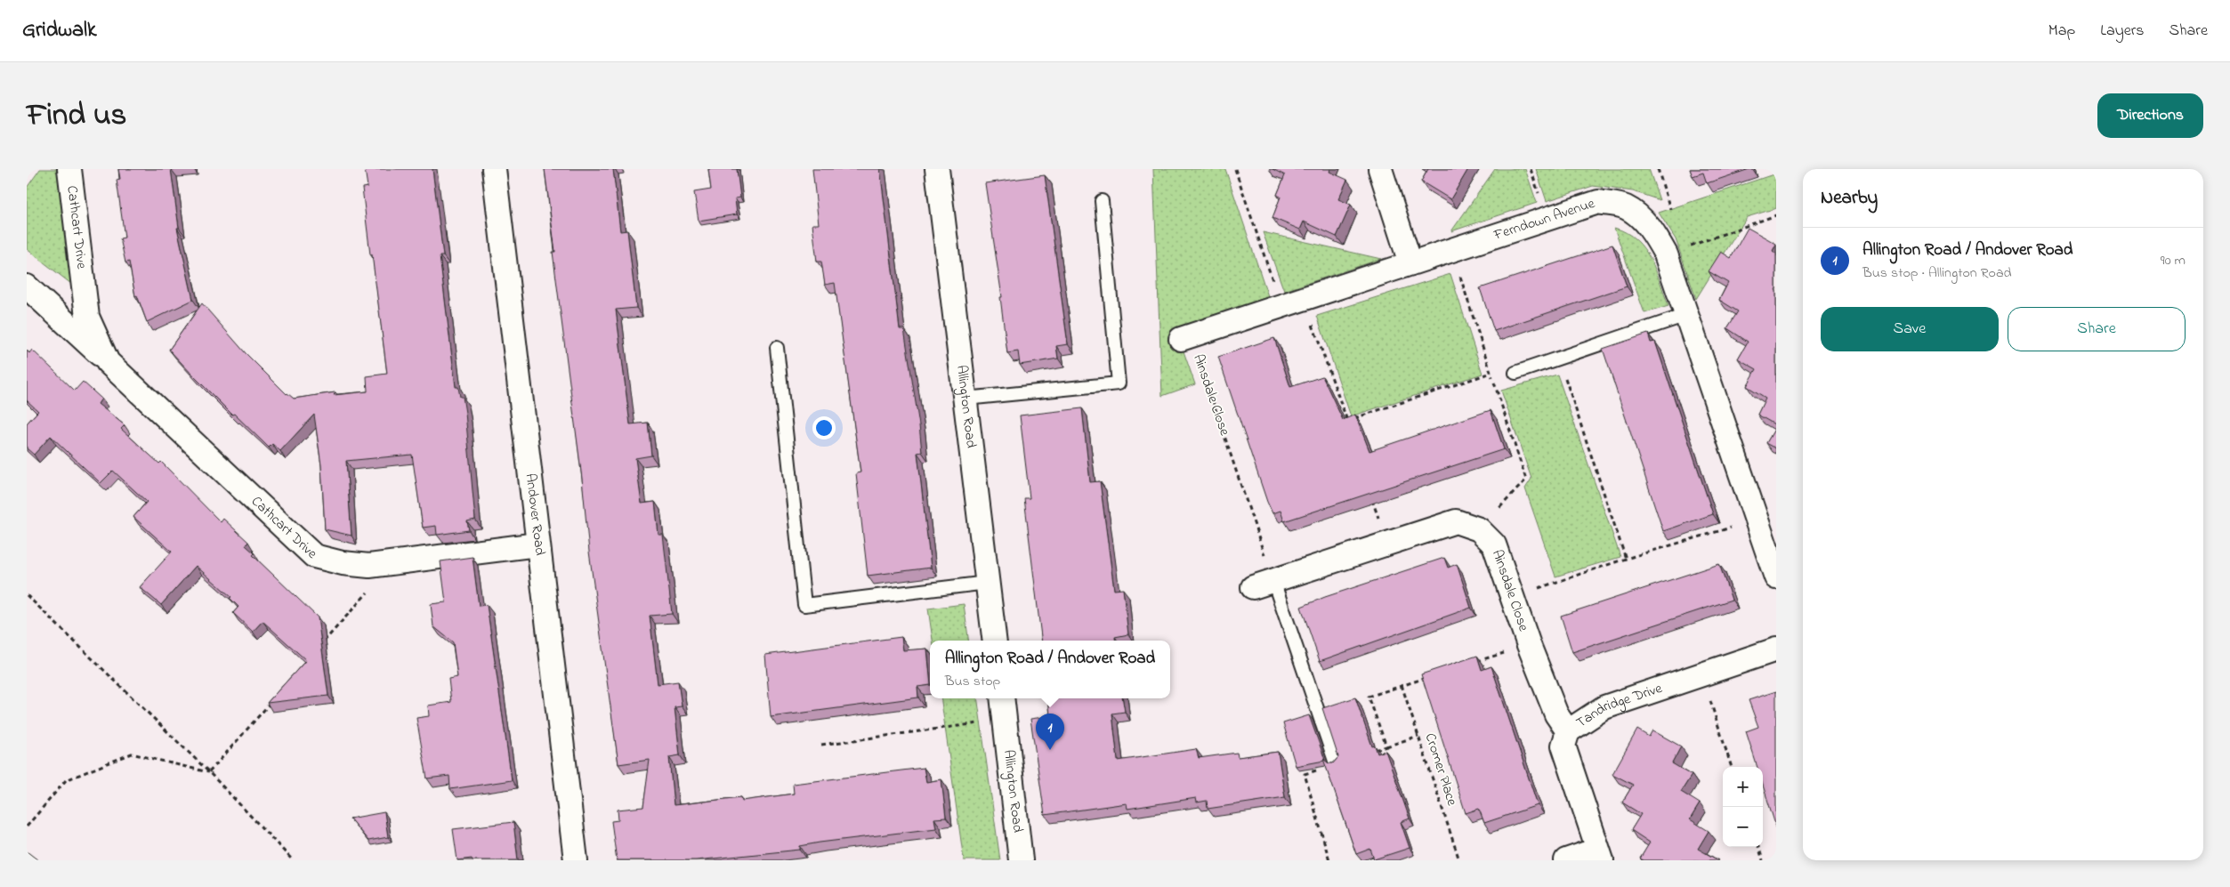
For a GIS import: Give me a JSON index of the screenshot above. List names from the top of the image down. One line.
{"streets":{"street":["Ferndown Avenue","Cathcart Drive","Ainsdale Close","Allington Road","Andover Road","Tandridge Drive"],"path":["Cromer Place"]},"crossings":[["Ferndown Avenue","Ainsdale Close"],["Cathcart Drive","Andover Road"],["Ainsdale Close","Tandridge Drive"]],"page":{"header":"Gridwalk","nav":["Map","Layers","Share"],"title":"Find us","buttons":["Directions",["Save","Share"]],"heading":"Nearby","list":[{"mark":"1","name":"Allington Road / Andover Road","note":"Bus stop · Allington Road","value":"90 m"}],"popup":["Allington Road / Andover Road","Bus stop"],"pins":"1","map_buttons":["+","−"]}}
